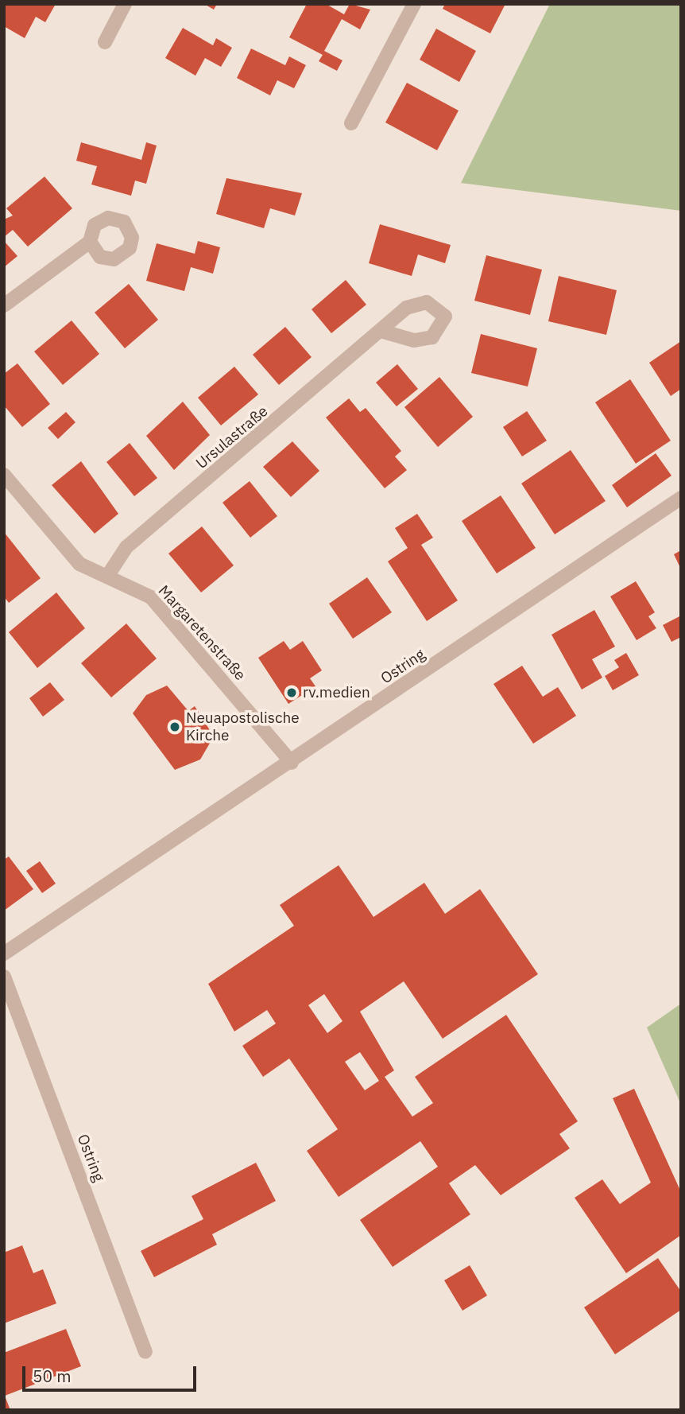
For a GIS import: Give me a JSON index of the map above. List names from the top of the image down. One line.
{"streets":{"street":["Ursulastraße","Margaretenstraße","Ostring"]},"crossings":[["Ursulastraße","Margaretenstraße"],["Margaretenstraße","Ostring"]],"places":["rv.medien","Neuapostolische Kirche"],"scale_bar":"50 m"}
